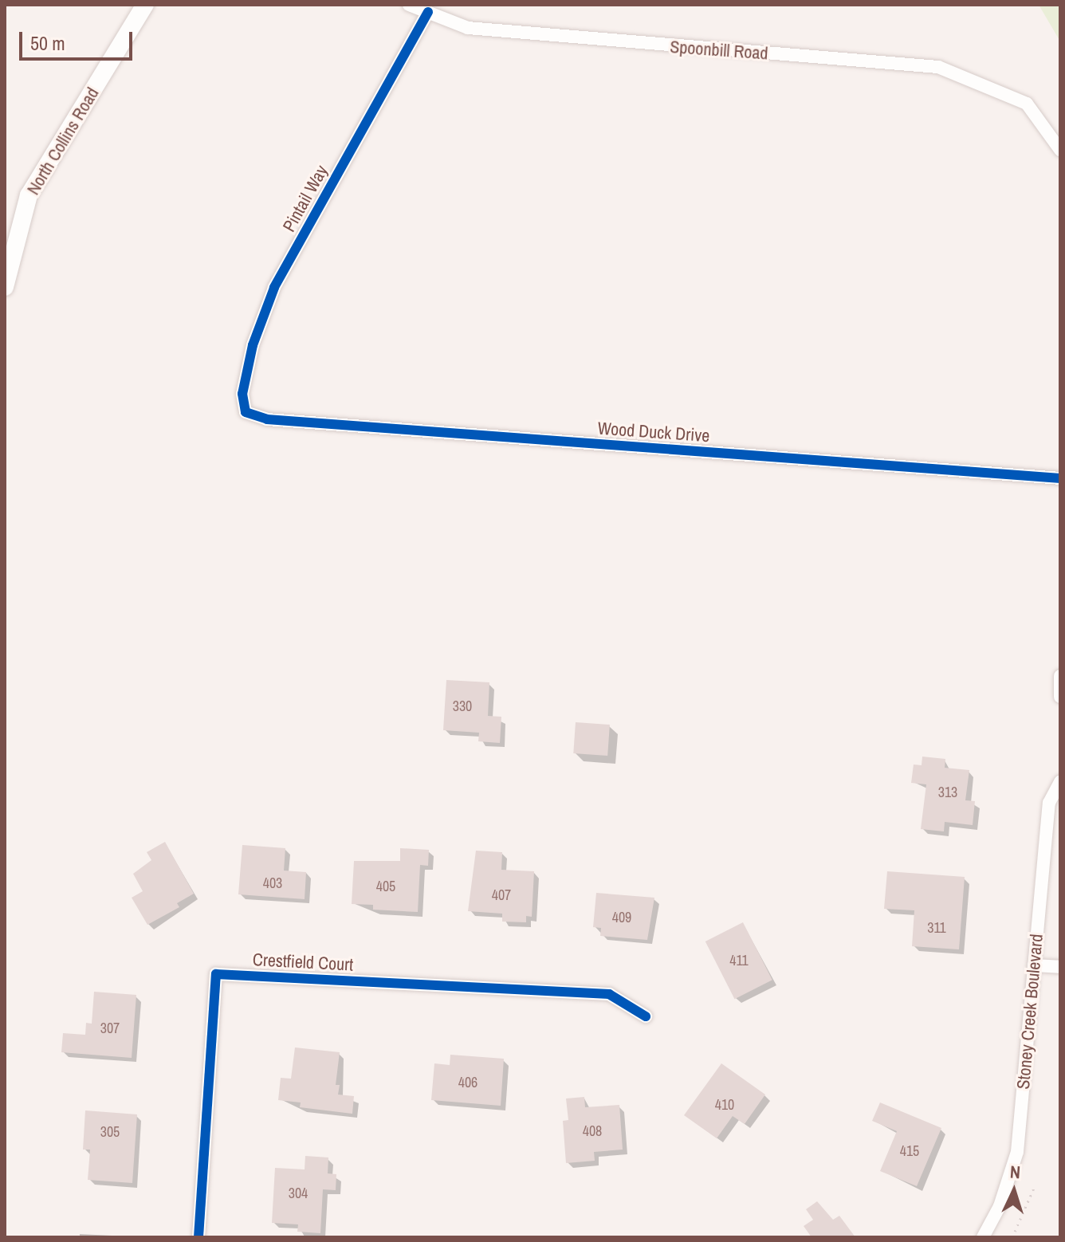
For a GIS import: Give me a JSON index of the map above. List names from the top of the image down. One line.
{"streets":{"street":["Spoonbill Road","North Collins Road","Pintail Way","Wood Duck Drive","Crestfield Court","Stoney Creek Boulevard"]},"crossings":[["Spoonbill Road","Pintail Way"],["Pintail Way","Wood Duck Drive"]],"house_numbers":["330","313","403","405","407","409","311","411","307","406","410","408","305","415","304"],"scale_bar":"50 m","north":"top"}
